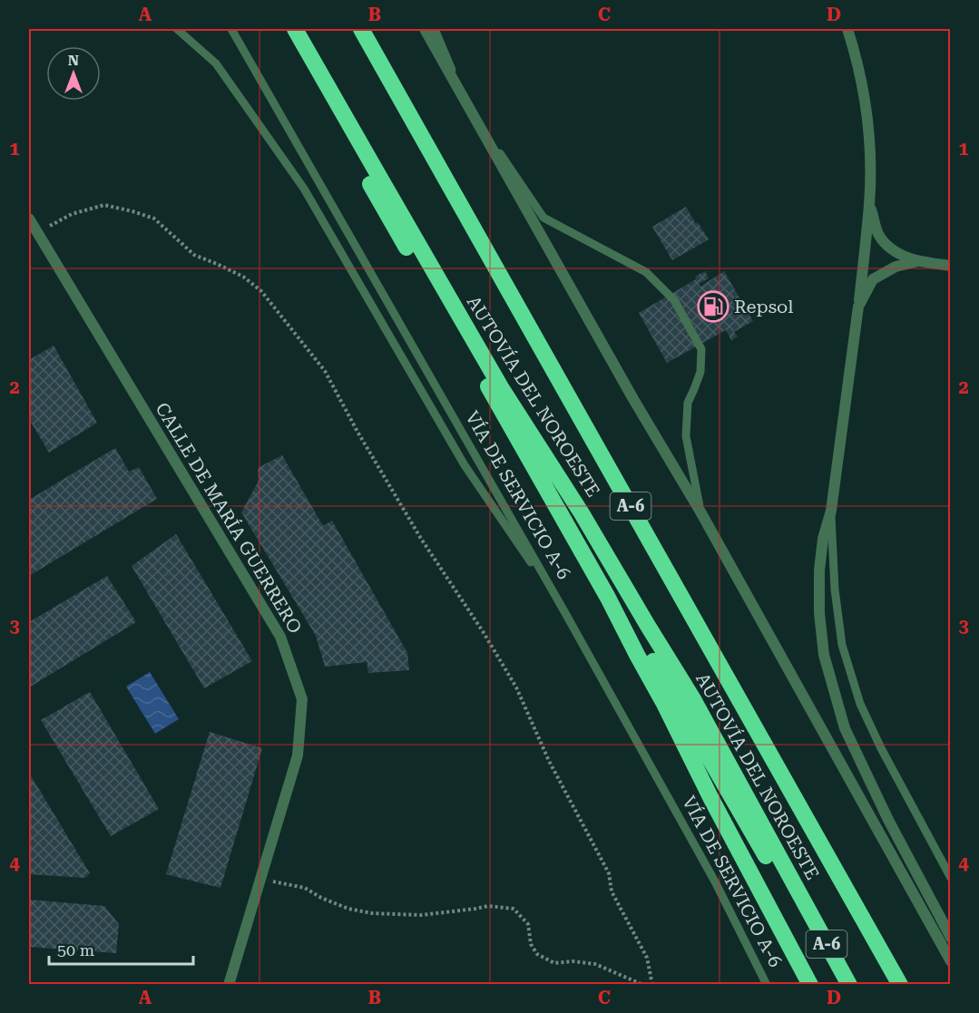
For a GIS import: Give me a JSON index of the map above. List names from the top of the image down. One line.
{"streets":{"highway":["AUTOVÍA DEL NOROESTE","A-6"],"street":["CALLE DE MARÍA GUERRERO"],"lane":["VÍA DE SERVICIO A-6"]},"places":{"fuel station":["Repsol"]},"scale_bar":"50 m","north":"top","grid":{"columns":["A","B","C","D"],"rows":["1","2","3","4"]}}
